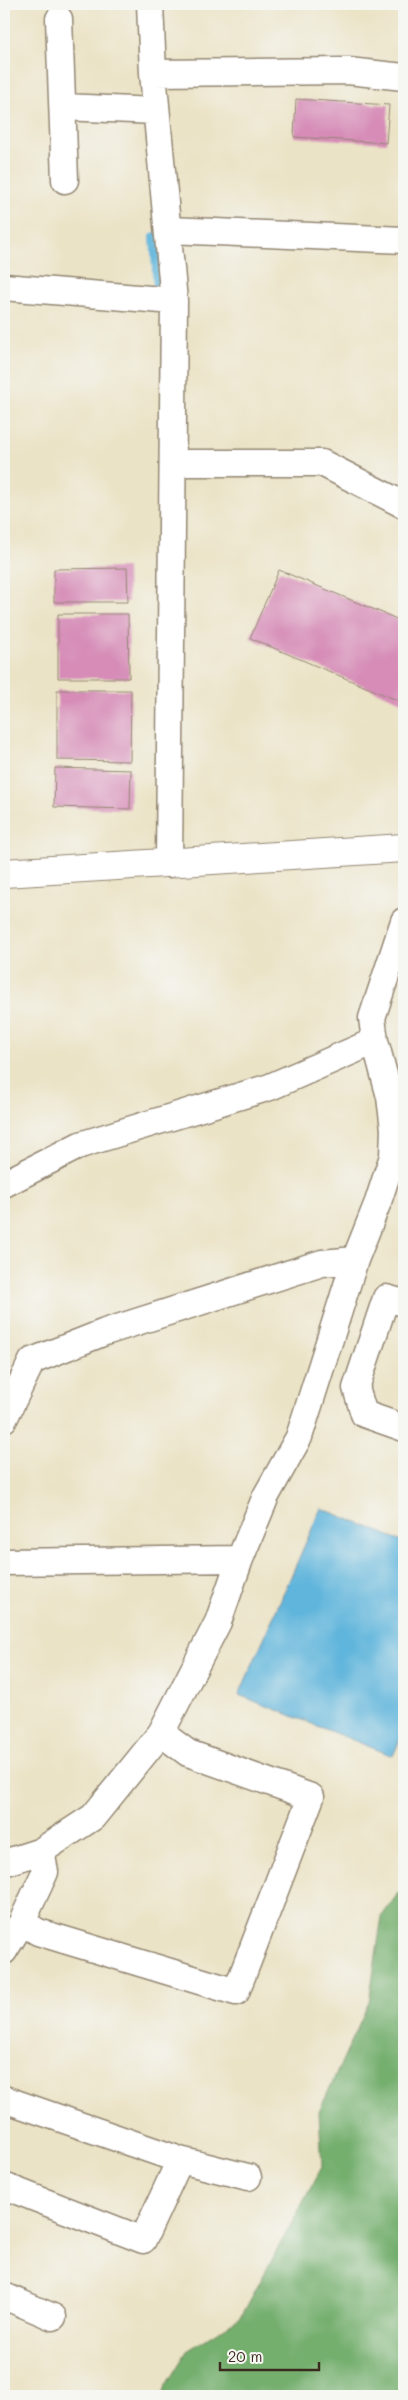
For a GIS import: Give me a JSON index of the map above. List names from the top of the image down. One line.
{"scale_bar":"20 m"}
